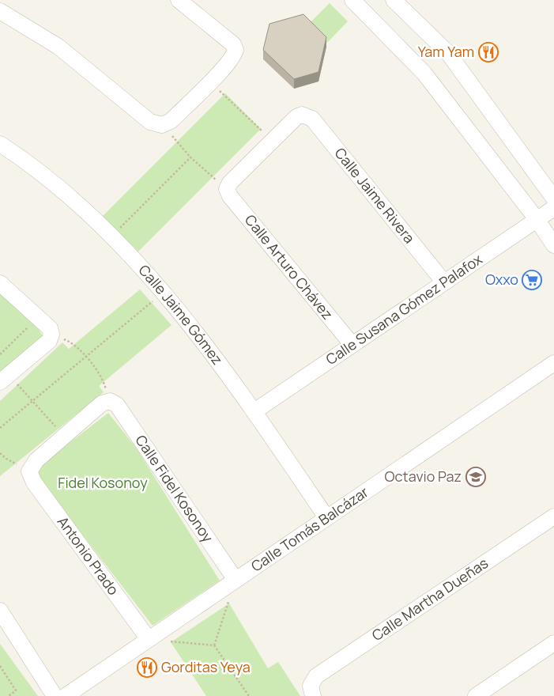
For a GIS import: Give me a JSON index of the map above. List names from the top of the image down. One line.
{"streets":{"street":["Calle Jaime Rivera","Calle Arturo Chávez","Calle Susana Gómez Palafox","Calle Jaime Gómez","Calle Fidel Kosonoy","Calle Tomás Balcázar","Antonio Prado","Calle Martha Dueñas"]},"crossings":[["Calle Jaime Rivera","Calle Susana Gómez Palafox"],["Calle Arturo Chávez","Calle Susana Gómez Palafox"],["Calle Susana Gómez Palafox","Calle Jaime Gómez"],["Calle Jaime Gómez","Calle Tomás Balcázar"],["Calle Fidel Kosonoy","Calle Tomás Balcázar"],["Calle Tomás Balcázar","Antonio Prado"]],"parks":["Fidel Kosonoy"],"places":{"restaurant":["Yam Yam","Gorditas Yeya"],"supermarket":["Oxxo"],"school or university":["Octavio Paz"]}}
